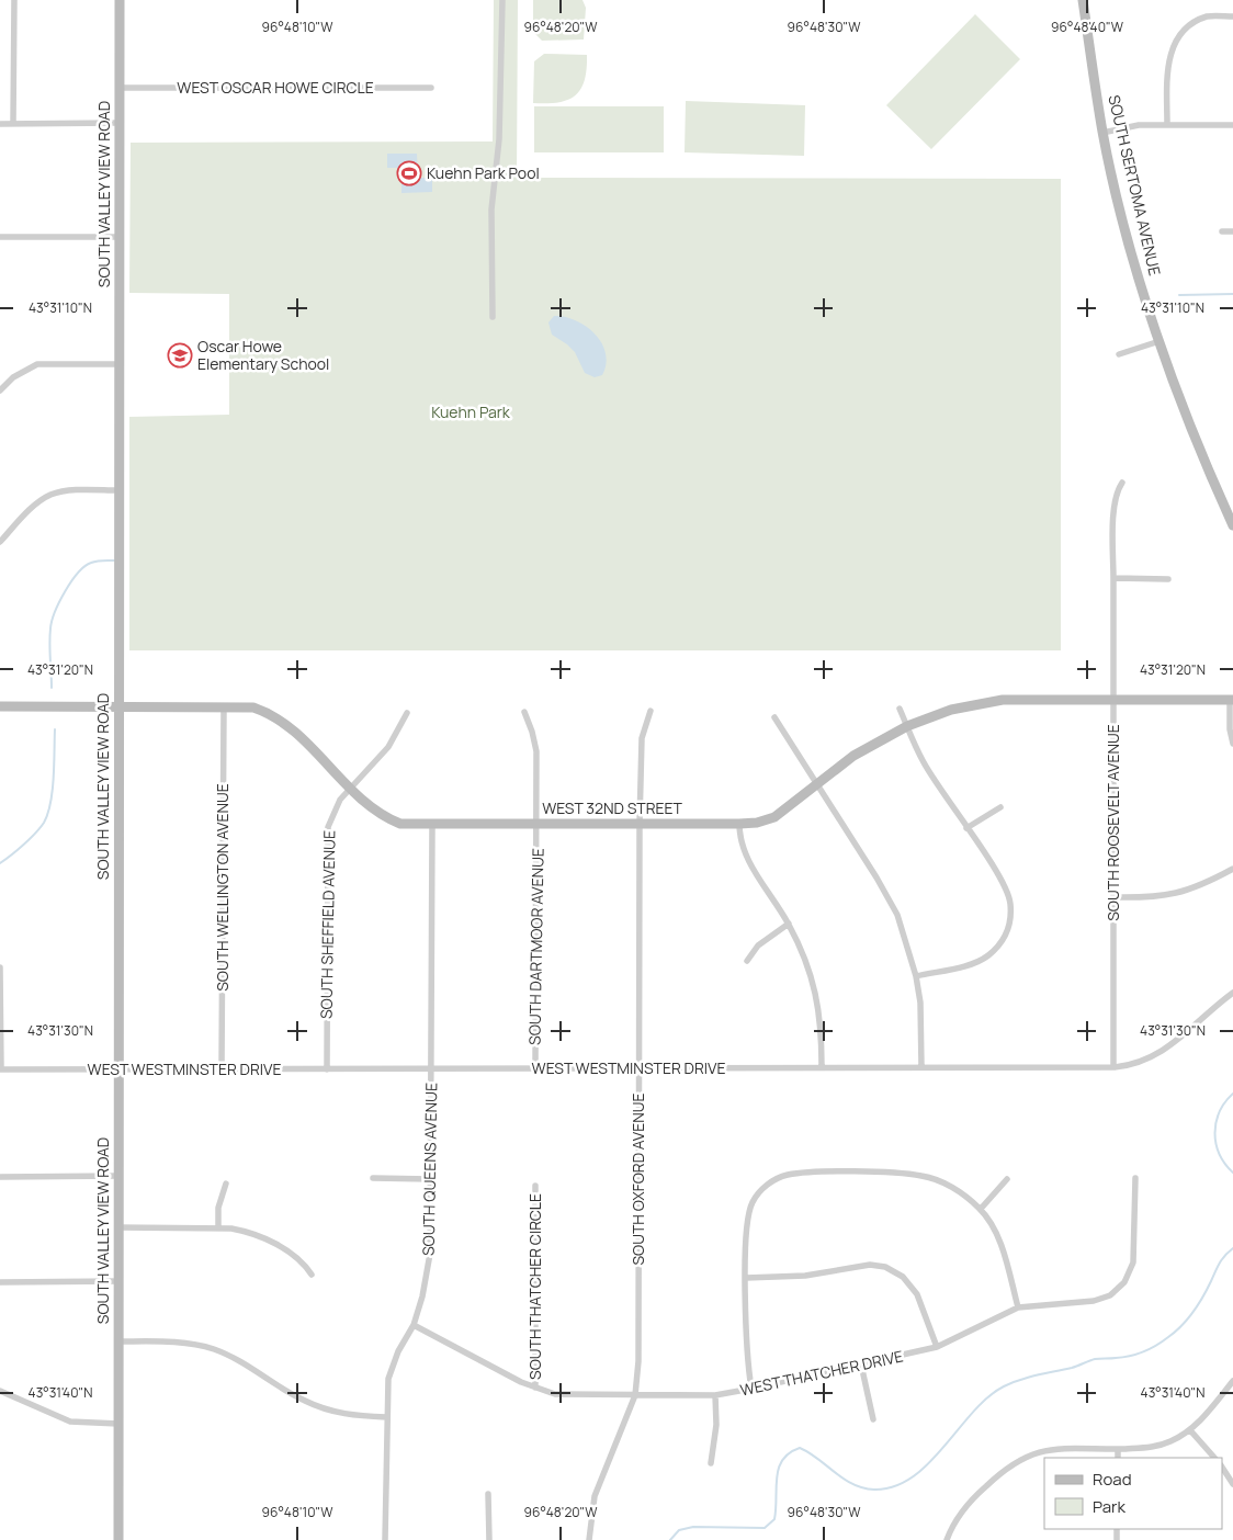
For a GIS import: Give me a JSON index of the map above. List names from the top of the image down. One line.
{"streets":{"street":["WEST OSCAR HOWE CIRCLE","SOUTH SERTOMA AVENUE","SOUTH VALLEY VIEW ROAD","WEST 32ND STREET","SOUTH ROOSEVELT AVENUE","SOUTH WELLINGTON AVENUE","SOUTH SHEFFIELD AVENUE","SOUTH DARTMOOR AVENUE","WEST WESTMINSTER DRIVE","SOUTH QUEENS AVENUE","SOUTH OXFORD AVENUE","SOUTH THATCHER CIRCLE","WEST THATCHER DRIVE"]},"crossings":[["WEST OSCAR HOWE CIRCLE","SOUTH VALLEY VIEW ROAD"],["SOUTH VALLEY VIEW ROAD","WEST 32ND STREET"],["SOUTH VALLEY VIEW ROAD","WEST WESTMINSTER DRIVE"],["WEST 32ND STREET","SOUTH ROOSEVELT AVENUE"],["WEST 32ND STREET","SOUTH WELLINGTON AVENUE"],["WEST 32ND STREET","SOUTH SHEFFIELD AVENUE"],["WEST 32ND STREET","SOUTH DARTMOOR AVENUE"],["WEST 32ND STREET","SOUTH QUEENS AVENUE"],["WEST 32ND STREET","SOUTH OXFORD AVENUE"],["SOUTH ROOSEVELT AVENUE","WEST WESTMINSTER DRIVE"],["SOUTH WELLINGTON AVENUE","WEST WESTMINSTER DRIVE"],["SOUTH SHEFFIELD AVENUE","WEST WESTMINSTER DRIVE"],["SOUTH DARTMOOR AVENUE","WEST WESTMINSTER DRIVE"],["WEST WESTMINSTER DRIVE","SOUTH QUEENS AVENUE"],["WEST WESTMINSTER DRIVE","SOUTH OXFORD AVENUE"],["SOUTH QUEENS AVENUE","WEST THATCHER DRIVE"],["SOUTH OXFORD AVENUE","WEST THATCHER DRIVE"],["SOUTH THATCHER CIRCLE","WEST THATCHER DRIVE"]],"parks":["Kuehn Park"],"places":{"sports":["Kuehn Park Pool"],"school or university":["Oscar Howe Elementary School"]},"legend":["Road","Park"],"coordinates":["96°48'10\"W","96°48'20\"W","96°48'30\"W","96°48'40\"W","43°31'10\"N","43°31'20\"N","43°31'30\"N","43°31'40\"N"]}
